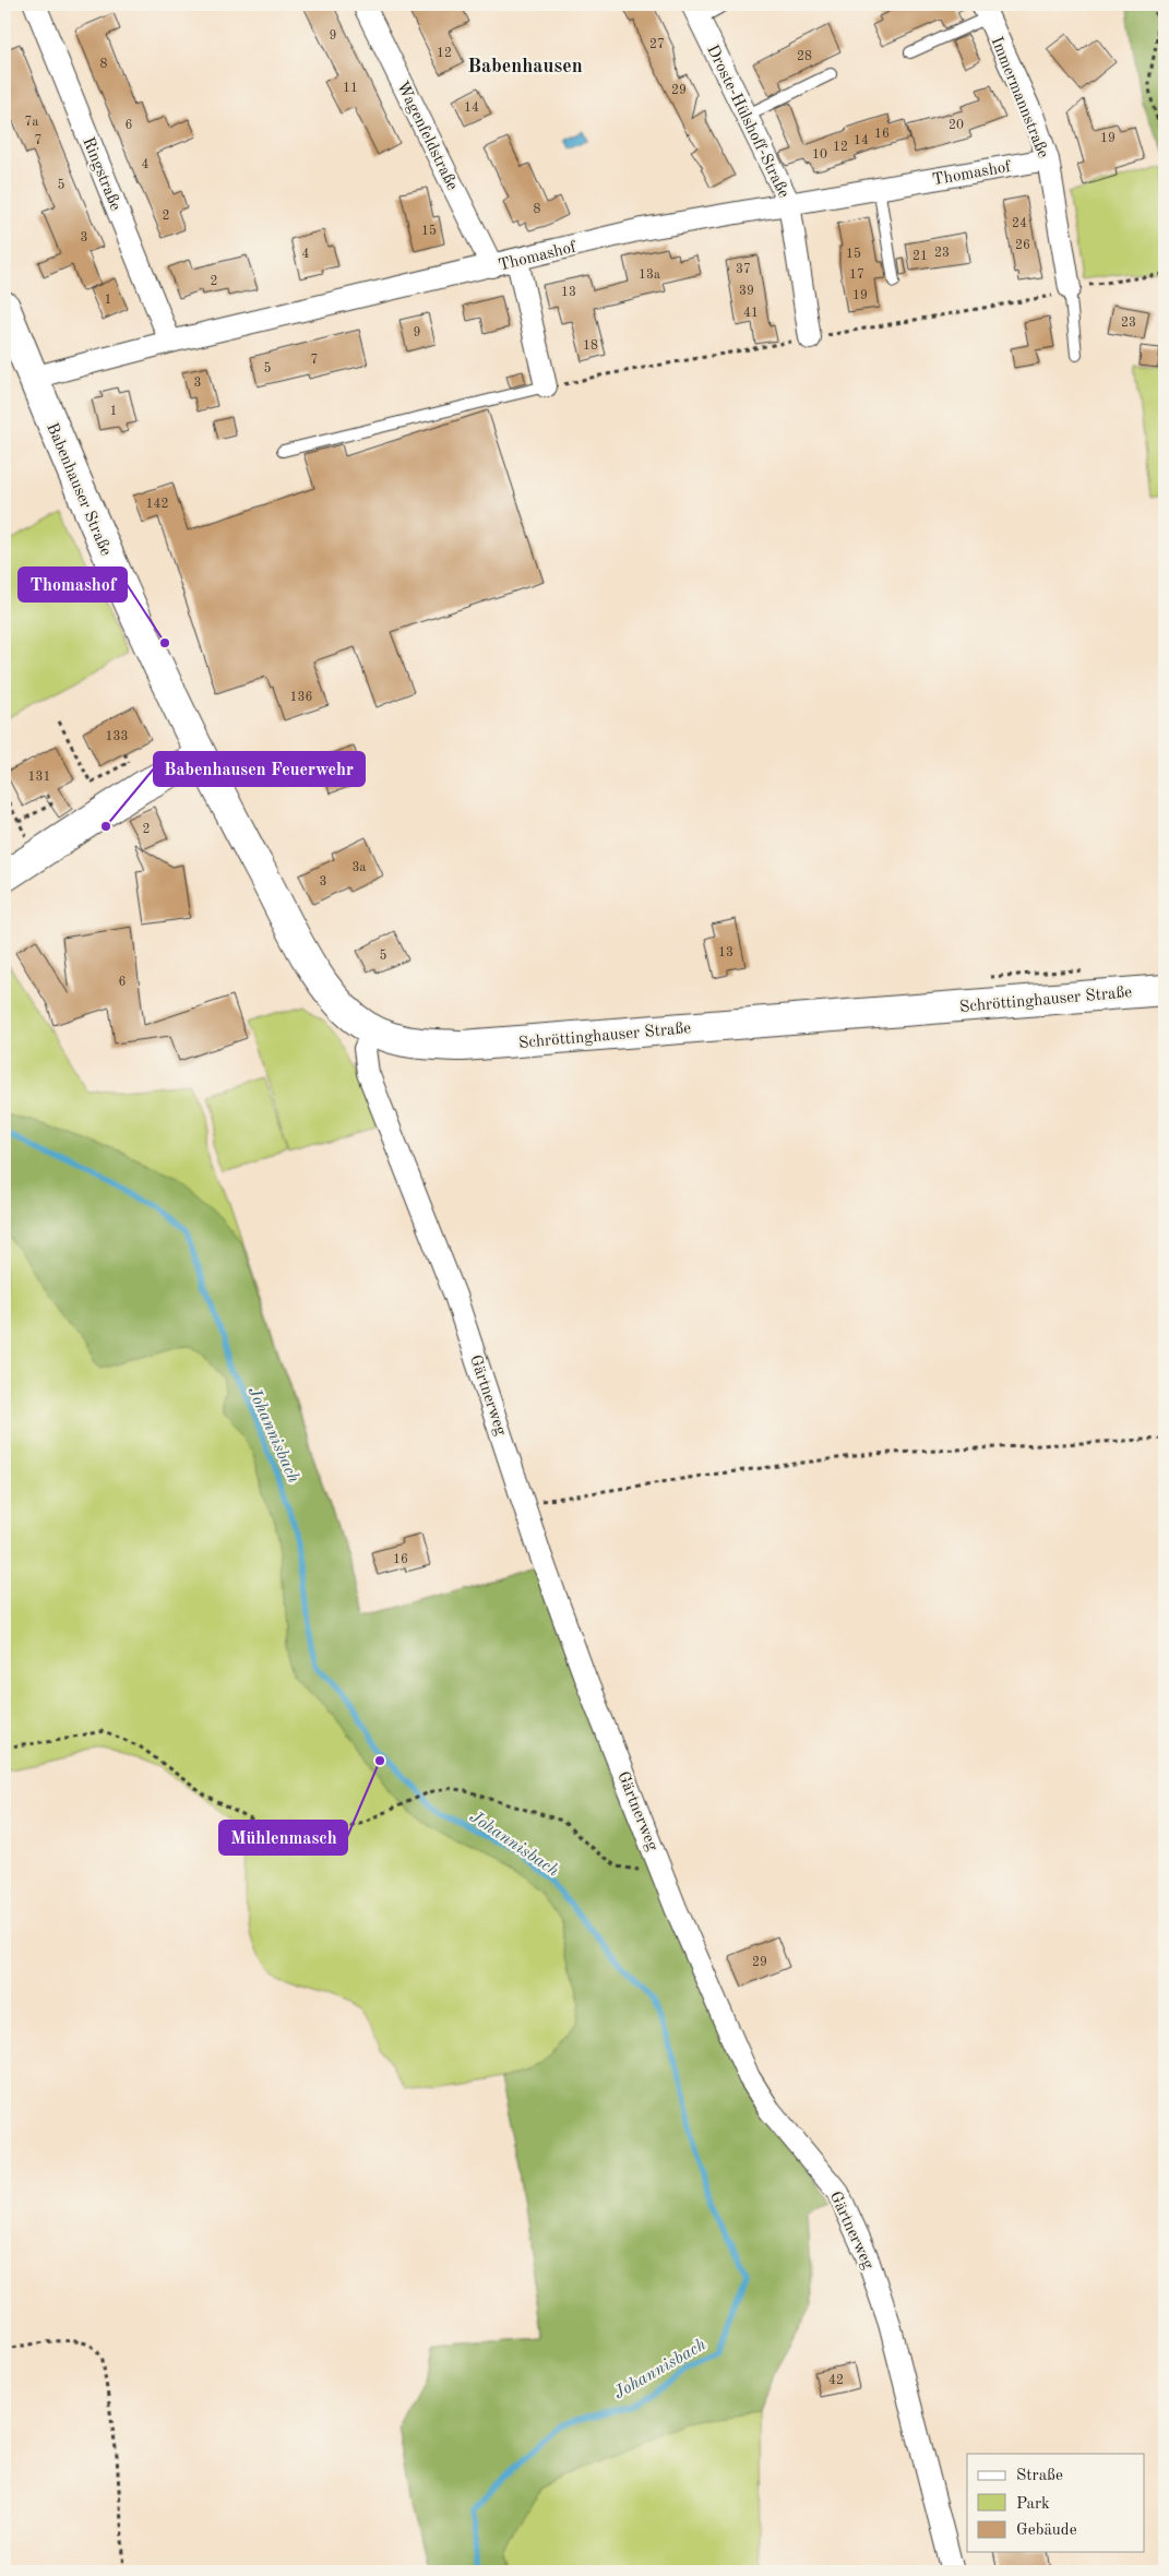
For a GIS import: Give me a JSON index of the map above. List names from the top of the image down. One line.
{"streets":{"main road":["Babenhauser Straße","Schröttinghauser Straße"],"street":["Immermannstraße","Droste-Hülshoff-Straße","Wagenfeldstraße","Thomashof","Ringstraße","Gärtnerweg"]},"crossings":[["Immermannstraße","Thomashof"],["Droste-Hülshoff-Straße","Thomashof"],["Wagenfeldstraße","Thomashof"],["Thomashof","Ringstraße"],["Thomashof","Babenhauser Straße"],["Babenhauser Straße","Schröttinghauser Straße"],["Schröttinghauser Straße","Gärtnerweg"]],"districts":["Babenhausen"],"water":["Johannisbach"],"places":["Thomashof","Babenhausen Feuerwehr","Mühlenmasch"],"house_numbers":["9","27","12","28","8","11","29","14","7a","6","20","16","19","7","14","12","10","4","5","8","2","24","15","3","26","23","4","15","21","37","13a","17","2","39","13","19","1","41","23","9","18","7","5","3","1","142","136","133","131","2","3a","3","13","5","6","16","29","42"],"legend":["Straße","Park","Gebäude"]}
